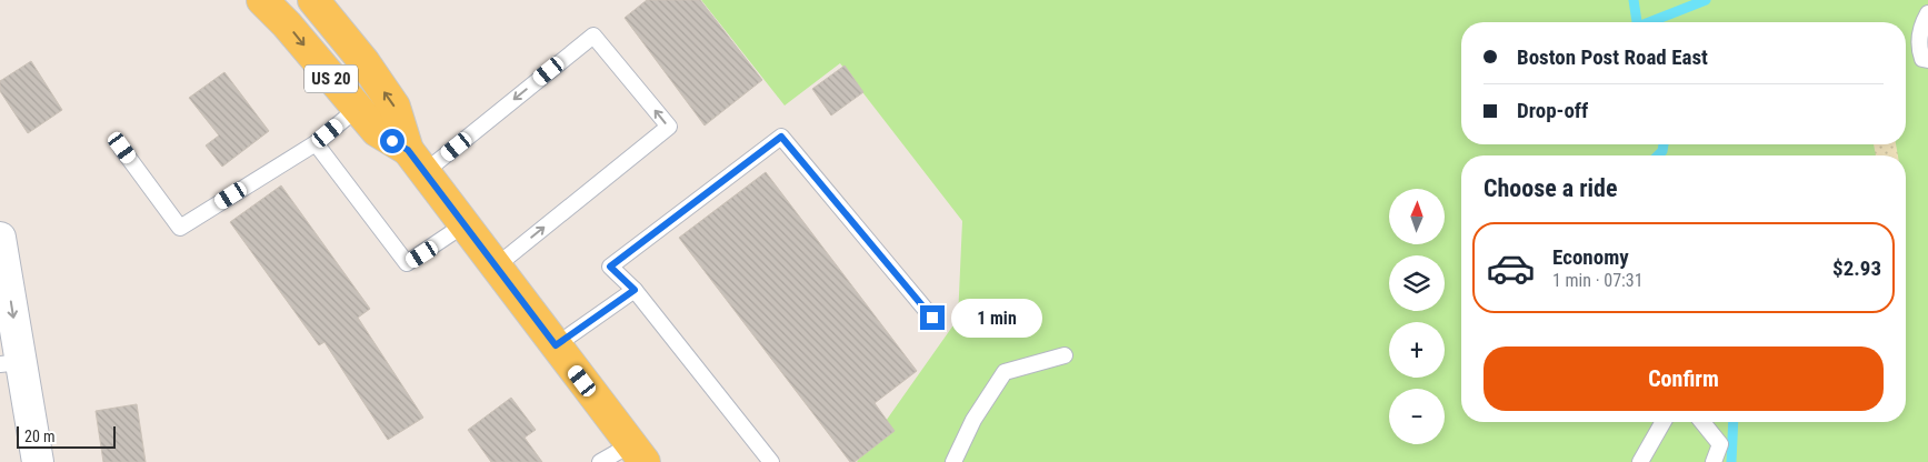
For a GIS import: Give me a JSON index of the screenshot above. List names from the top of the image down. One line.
{"streets":{"main road":["US 20"]},"scale_bar":"20 m","north":"top","page":{"banner":["Boston Post Road East","Drop-off"],"heading":"Choose a ride","map_buttons":["+","−"],"list":[{"name":"Economy","note":"1 min · 07:31","value":"$2.93"}],"bubble":"1 min","buttons":"Confirm","scale":"20 m"}}
